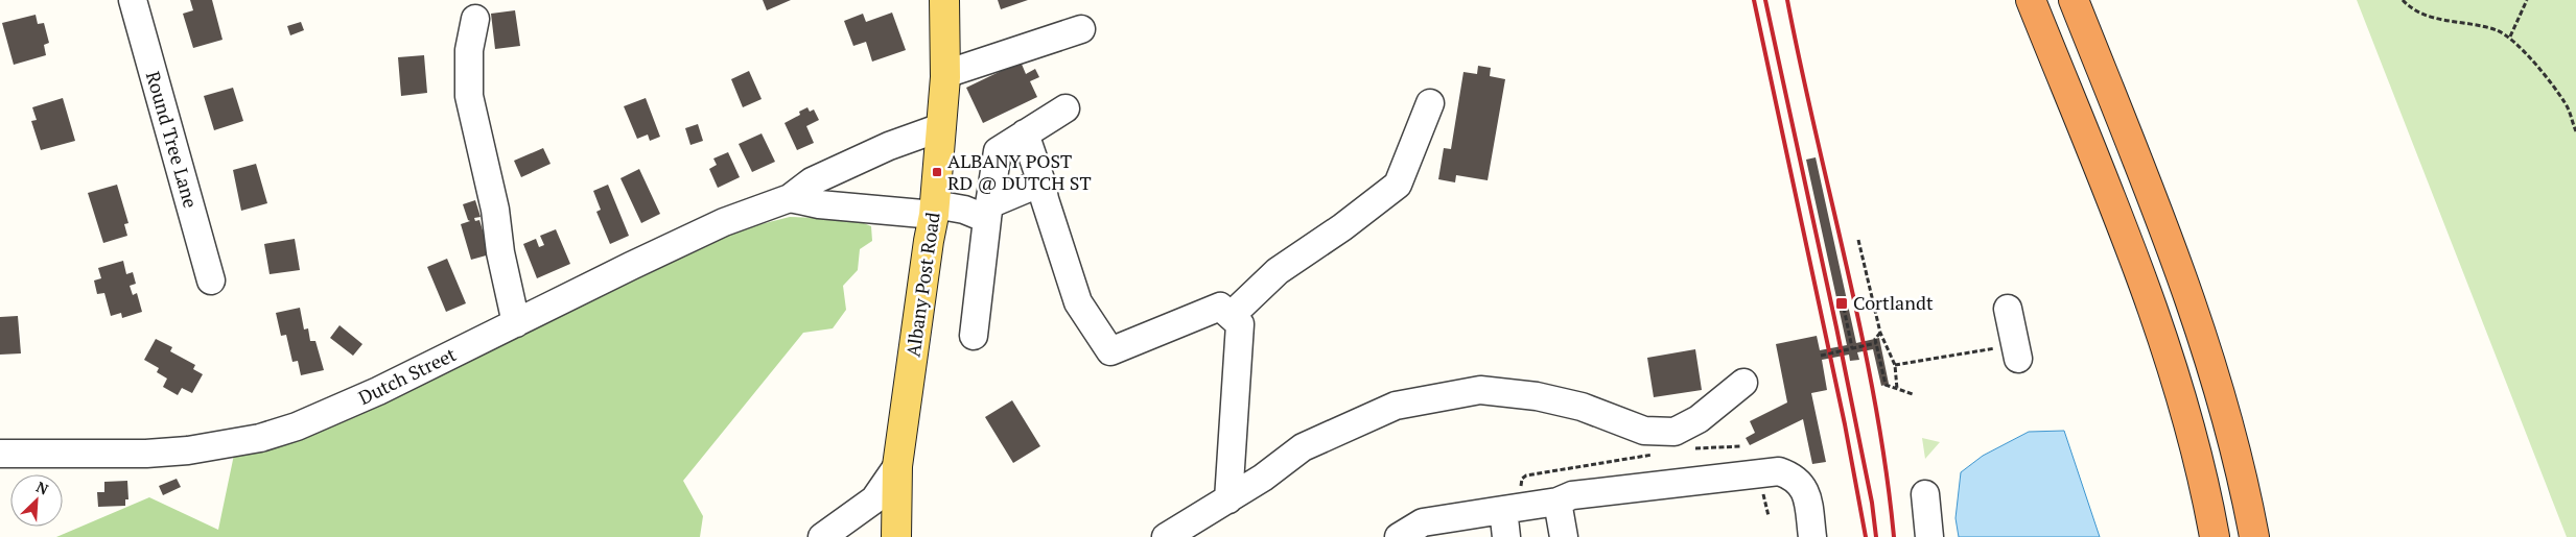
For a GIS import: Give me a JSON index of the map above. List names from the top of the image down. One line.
{"streets":{"main road":["Albany Post Road"],"street":["Round Tree Lane","Dutch Street"]},"places":{"transit":["ALBANY POST RD @ DUTCH ST","Cortlandt"]},"north":"top right"}
